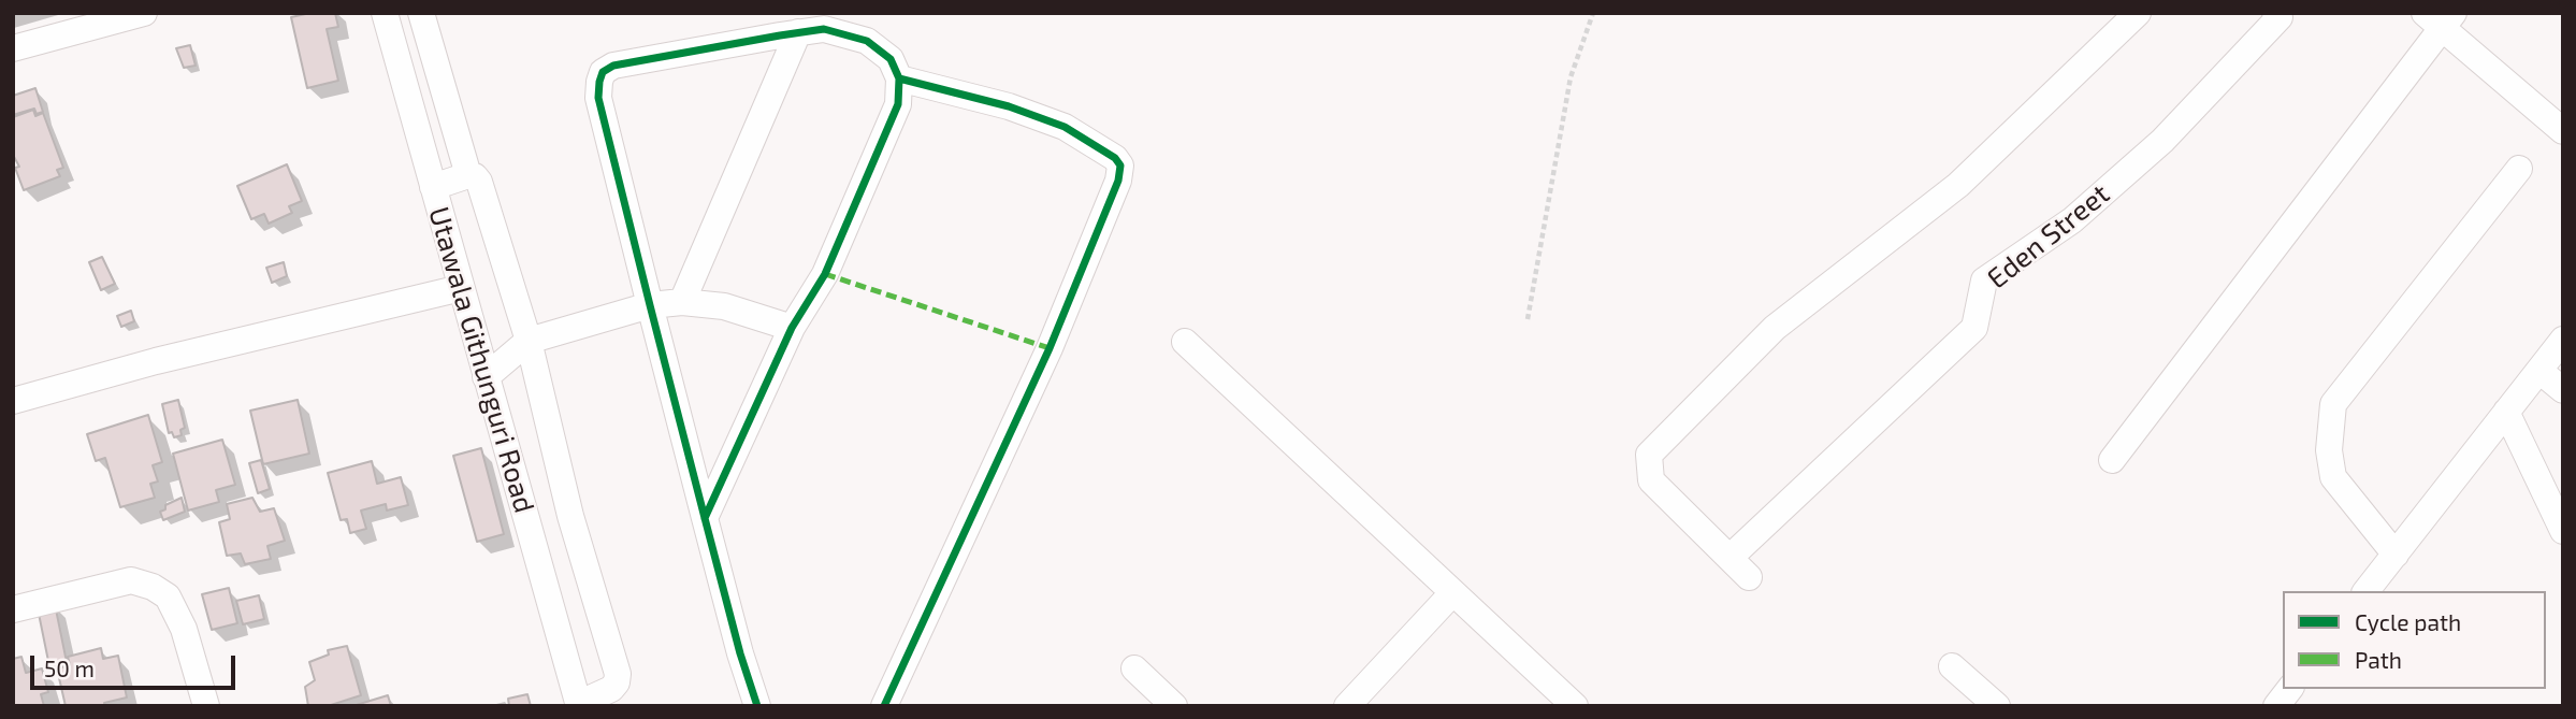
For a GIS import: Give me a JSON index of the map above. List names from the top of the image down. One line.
{"streets":{"street":["Eden Street","Utawala Githunguri Road"]},"legend":["Cycle path","Path"],"scale_bar":"50 m"}
